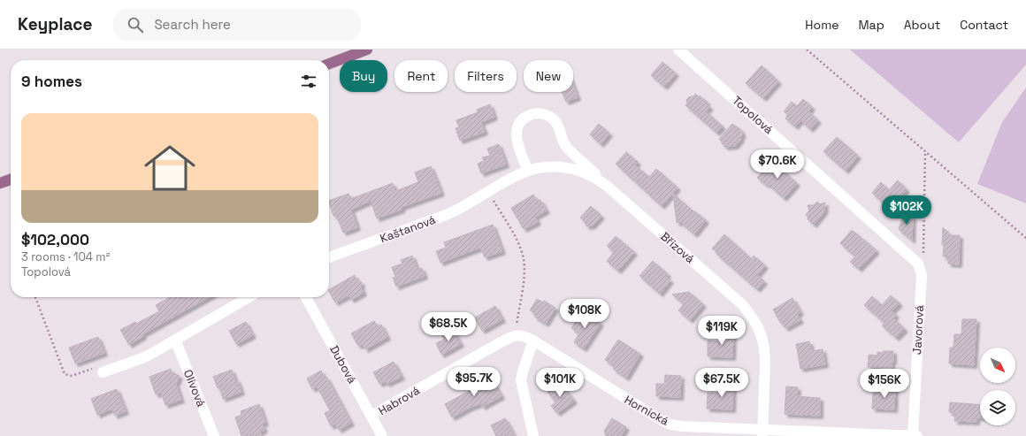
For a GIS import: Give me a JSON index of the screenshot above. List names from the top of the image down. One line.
{"streets":{"street":["Topolová","Kaštanová","Břízová","Javorová","Dubová","Olivová","Habrová","Hornická"]},"crossings":[["Topolová","Javorová"],["Kaštanová","Břízová"],["Břízová","Hornická"],["Javorová","Hornická"],["Dubová","Habrová"],["Habrová","Hornická"]],"north":"bottom right","page":{"header":"Keyplace","search":"Search here","nav":["Home","Map","About","Contact"],"chip":["Buy","Rent","Filters","New"],"heading":"9 homes","list":[{"name":"$102,000","note":"3 rooms · 104 m² · Topolová"}],"price":["$70.6K","$102K","$108K","$68.5K","$119K","$95.7K","$101K","$67.5K","$156K"]}}
